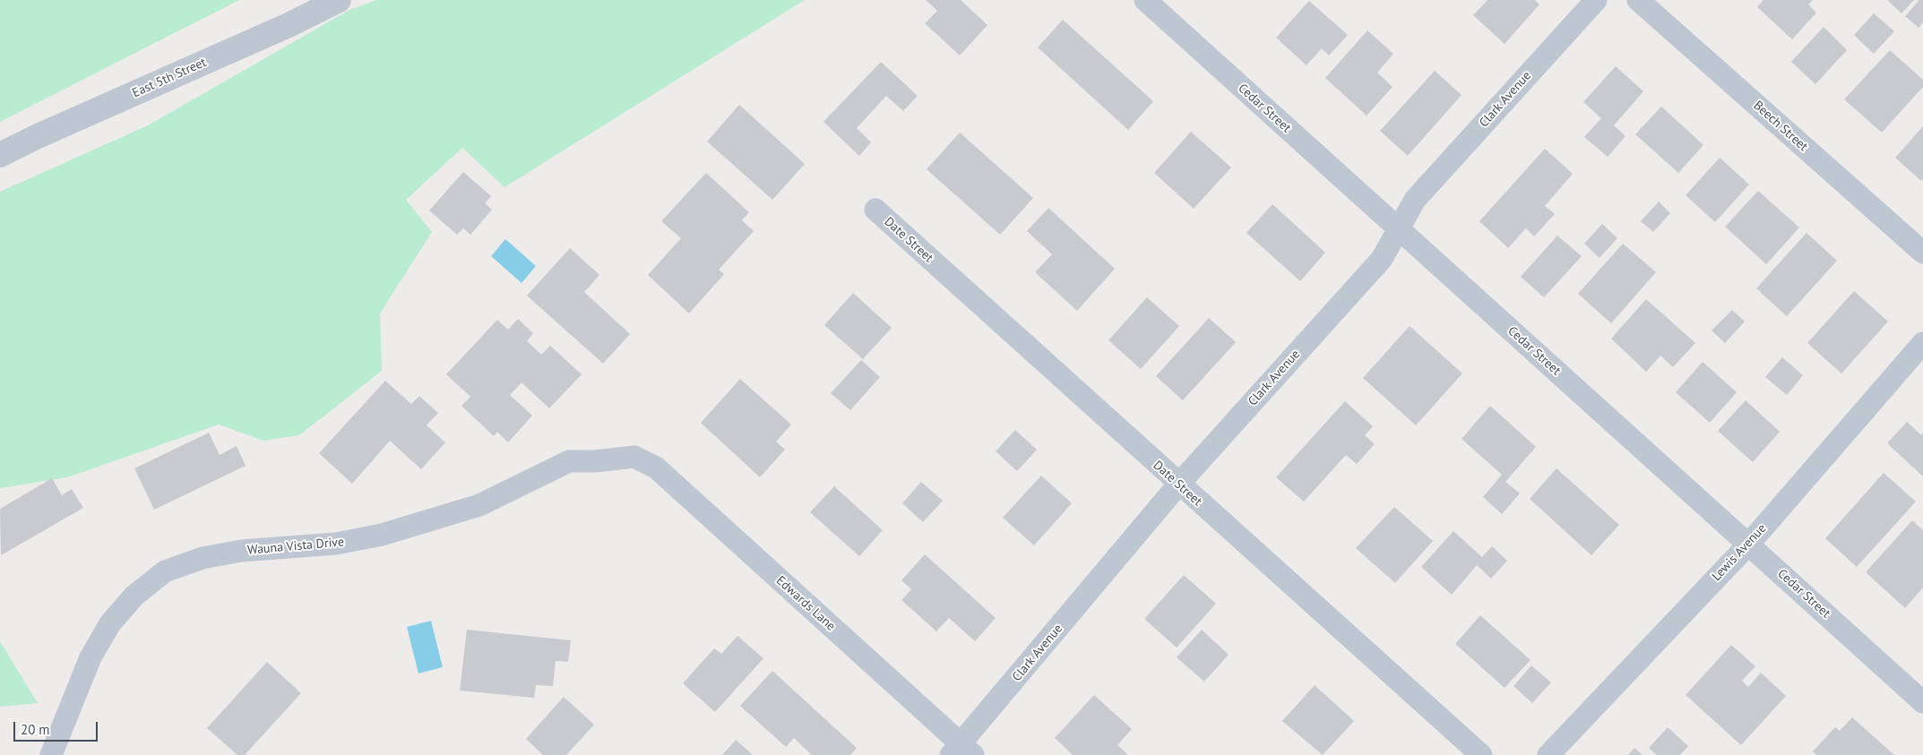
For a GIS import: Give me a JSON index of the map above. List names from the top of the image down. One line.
{"streets":{"street":["East 5th Street","Clark Avenue","Cedar Street","Beech Street","Date Street","Wauna Vista Drive","Lewis Avenue","Edwards Lane"]},"crossings":[["Clark Avenue","Cedar Street"],["Clark Avenue","Date Street"],["Clark Avenue","Edwards Lane"],["Cedar Street","Lewis Avenue"],["Wauna Vista Drive","Edwards Lane"]],"scale_bar":"20 m"}
